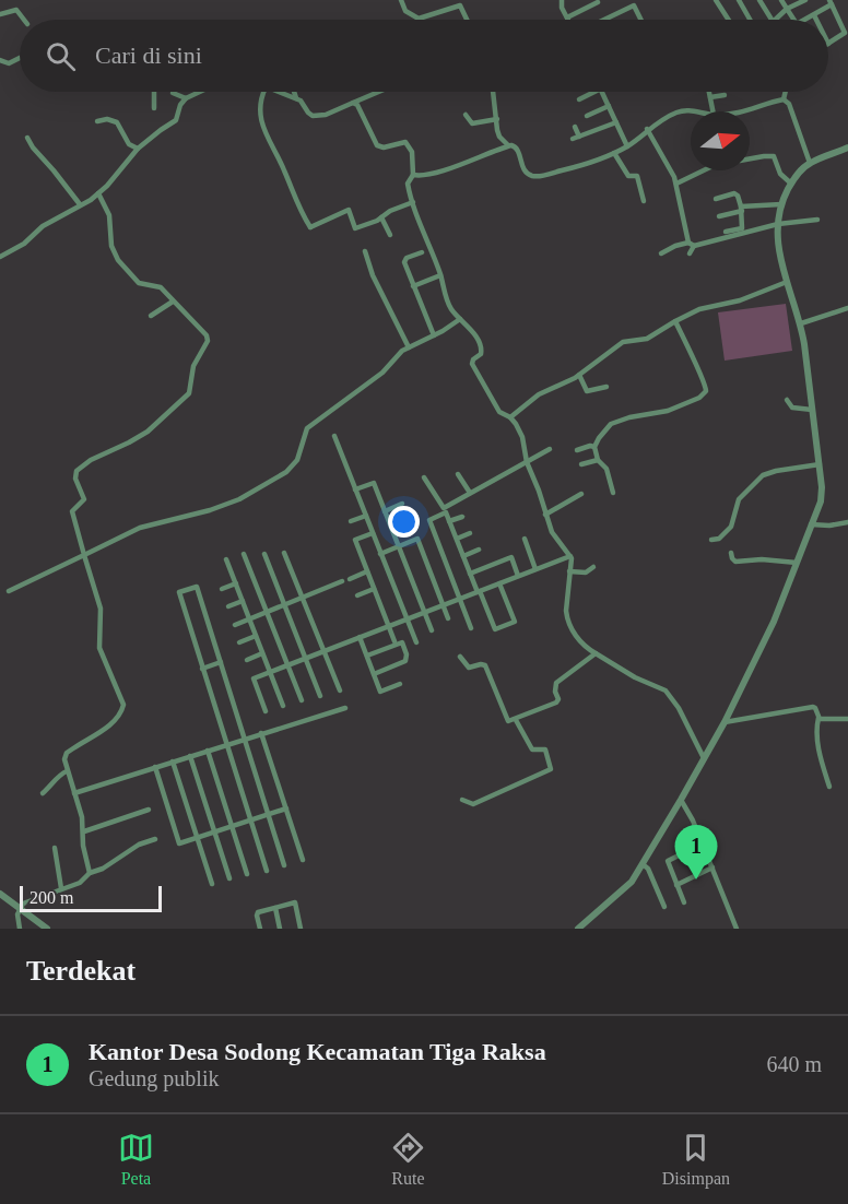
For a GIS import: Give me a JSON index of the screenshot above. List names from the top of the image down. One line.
{"scale_bar":"200 m","north":"right","page":{"search":"Cari di sini","pins":"1","scale":"200 m","heading":"Terdekat","list":[{"mark":"1","name":"Kantor Desa Sodong Kecamatan Tiga Raksa","note":"Gedung publik","value":"640 m"}],"nav":["Peta","Rute","Disimpan"]}}
